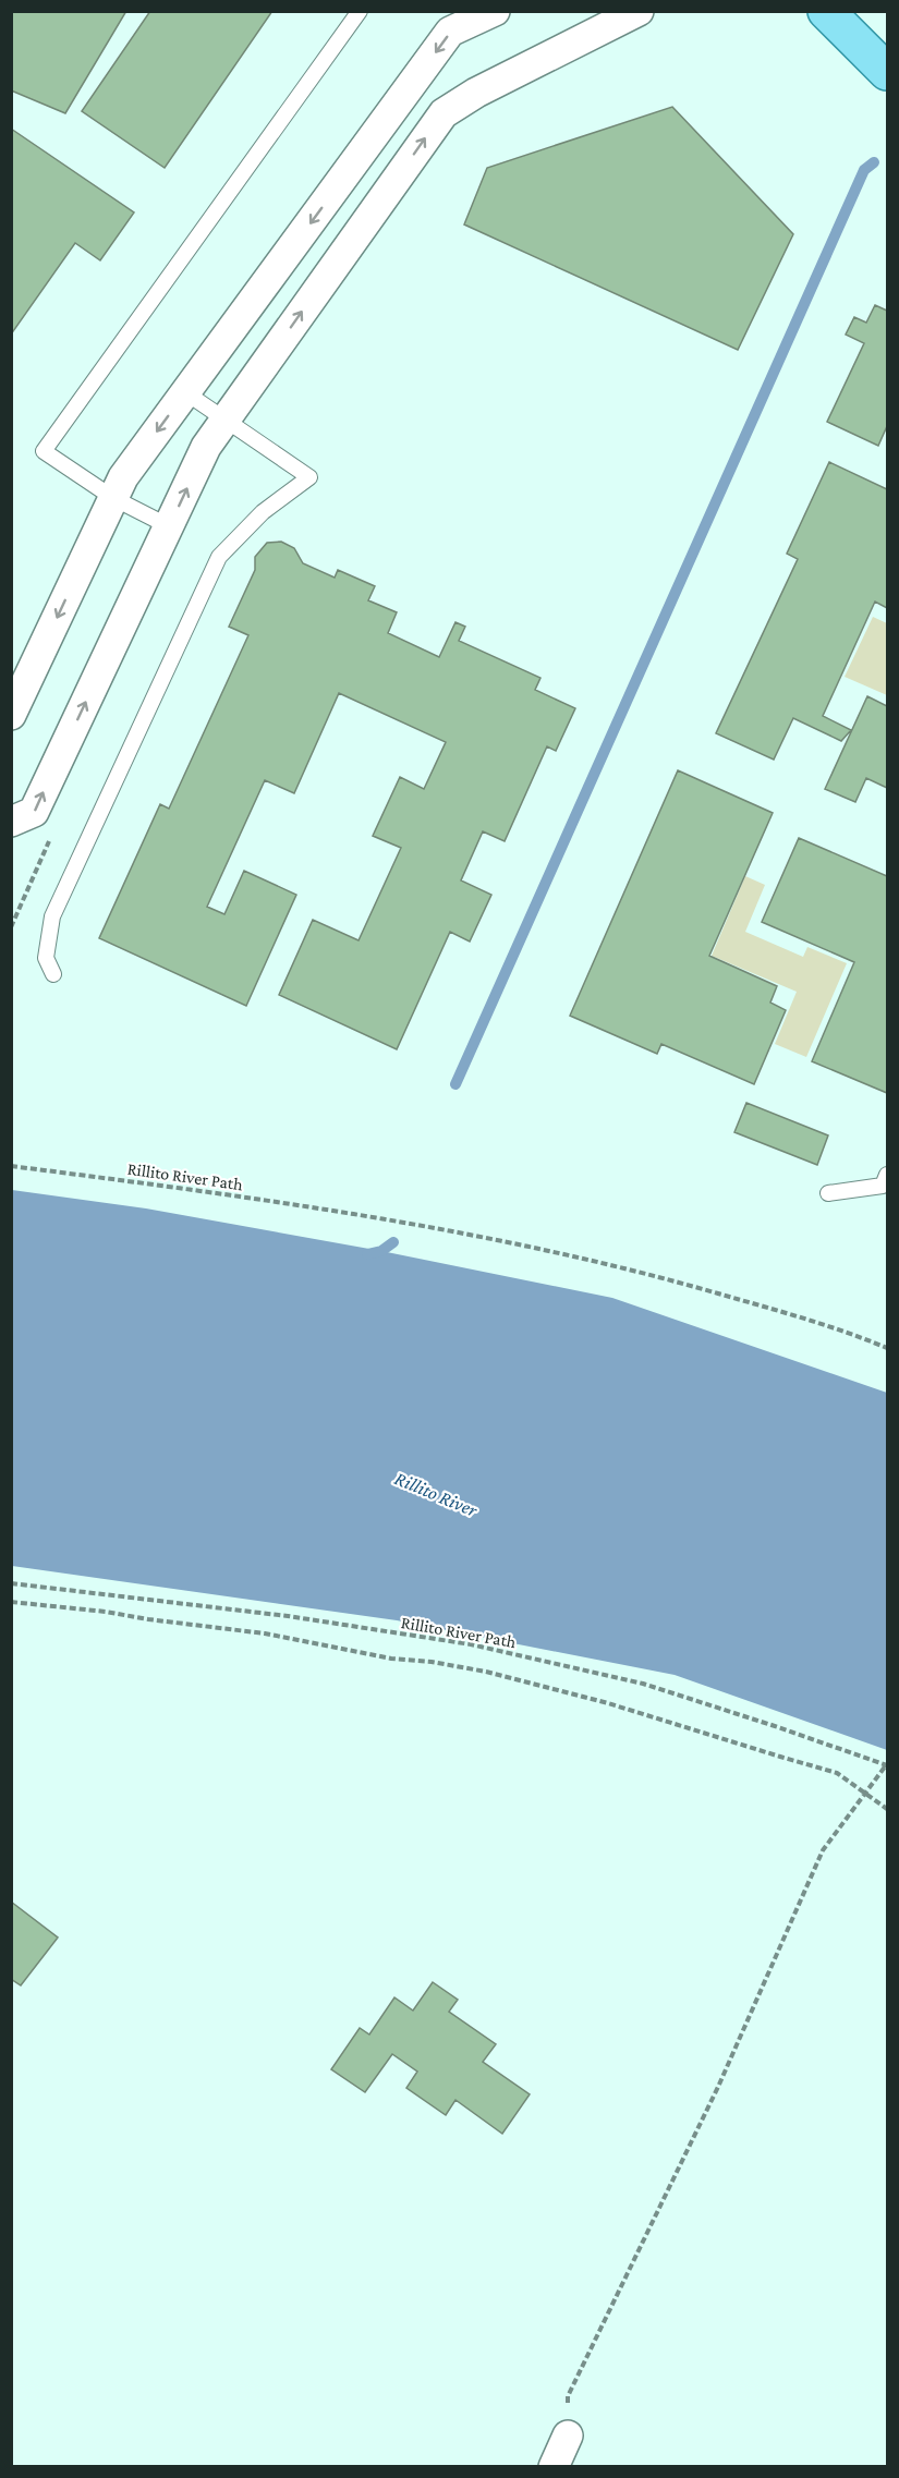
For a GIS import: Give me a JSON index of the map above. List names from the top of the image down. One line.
{"streets":{"path":["Rillito River Path"]},"water":["Rillito River"]}
